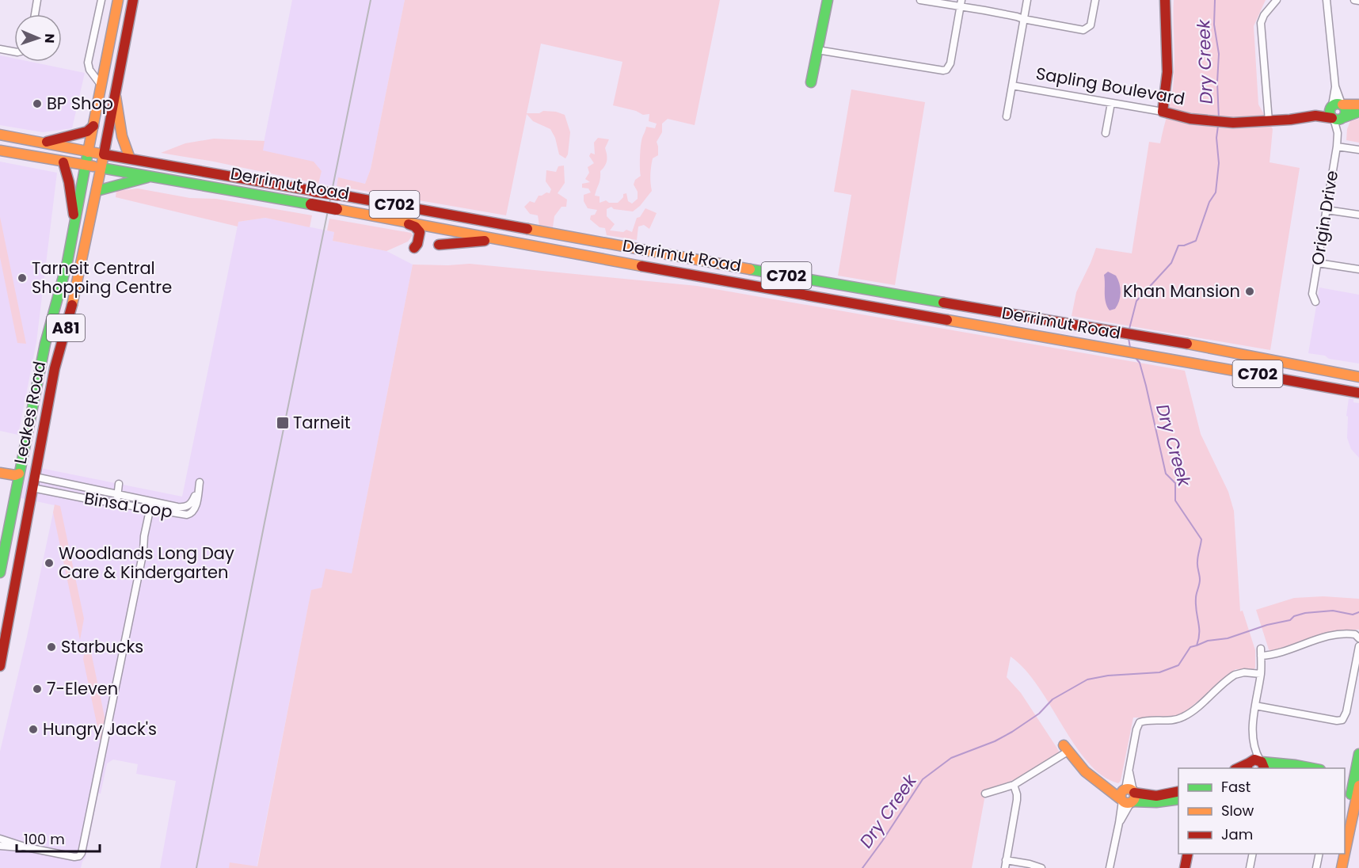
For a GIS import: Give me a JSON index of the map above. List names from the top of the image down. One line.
{"streets":{"main road":["Sapling Boulevard","Derrimut Road","C702","A81","Leakes Road"],"street":["Origin Drive","Binsa Loop"]},"crossings":[["Sapling Boulevard","Origin Drive"],["Derrimut Road","Leakes Road"],["Leakes Road","Binsa Loop"]],"water":["Dry Creek"],"places":{"other":["BP Shop","Tarneit Central Shopping Centre","Khan Mansion","Woodlands Long Day Care & Kindergarten","Starbucks","7-Eleven","Hungry Jack's"],"transit":["Tarneit"]},"legend":["Fast","Slow","Jam"],"scale_bar":"100 m","north":"right"}
